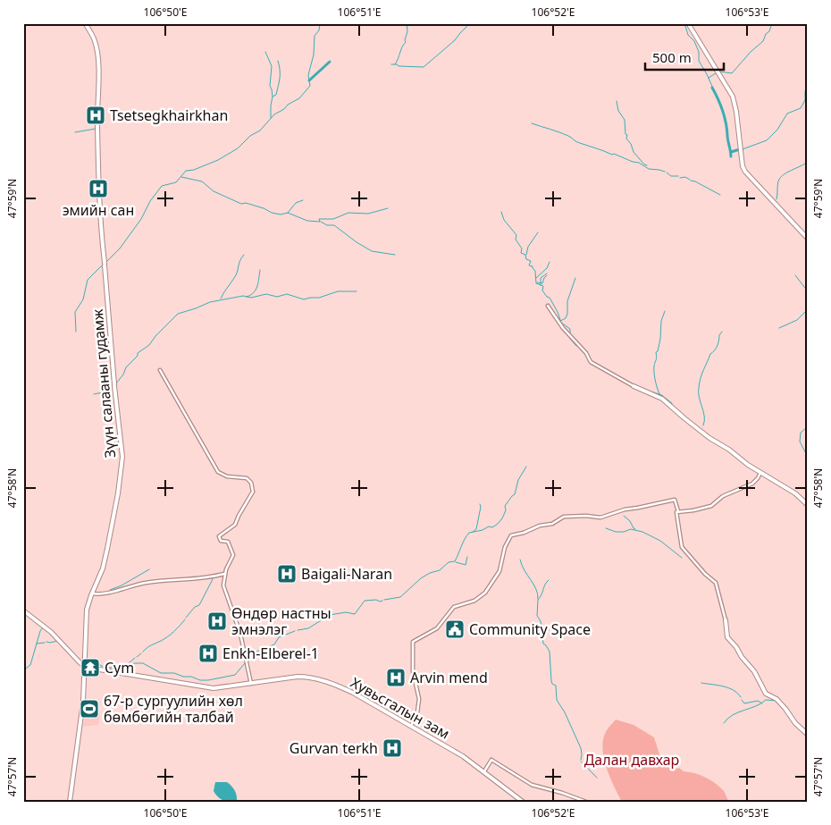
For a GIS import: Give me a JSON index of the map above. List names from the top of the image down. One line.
{"streets":{"main road":["Зүүн салааны гудамж","Хувьсгалын зам"]},"crossings":[["Зүүн салааны гудамж","Хувьсгалын зам"]],"parks":["Далан давхар"],"places":{"hospital":["Tsetsegkhairkhan","эмийн сан","Baigali-Naran","Өндөр настны эмнэлэг","Enkh-Elberel-1","Arvin mend","Gurvan terkh"],"public building":["Community Space"],"temple":["Cym"],"sports":["67-р сургуулийн хөл бөмбөгийн талбай"]},"scale_bar":"500 m","coordinates":["106°50'E","106°51'E","106°52'E","106°53'E","47°59'N","47°58'N","47°57'N"]}
